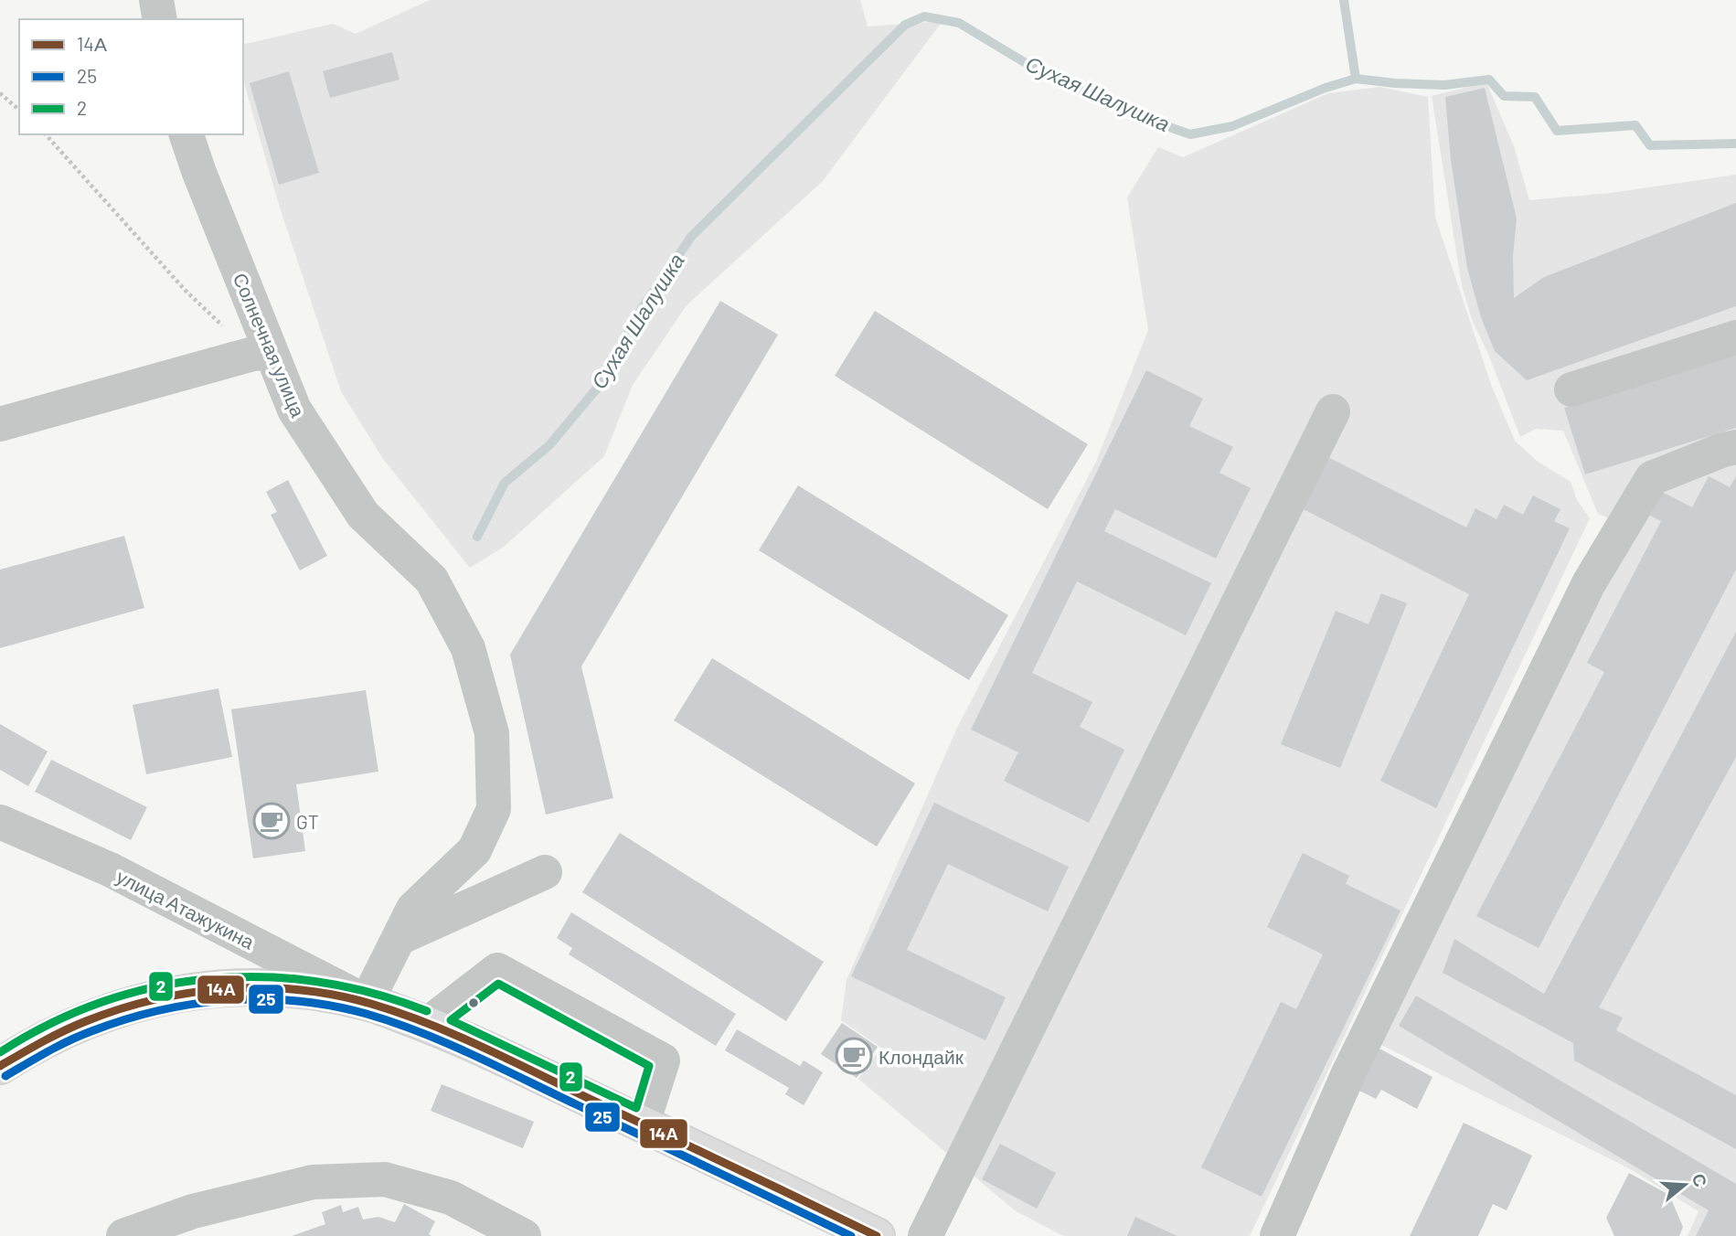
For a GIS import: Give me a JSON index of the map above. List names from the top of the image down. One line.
{"streets":{"street":["Солнечная улица","улица Атажукина"]},"crossings":[["Солнечная улица","улица Атажукина"]],"water":["Сухая Шалушка"],"places":{"cafe":["GT","Клондайк"]},"lines":["transit line 2","transit line 14А","transit line 25"],"legend":["14А","25","2"],"north":"right"}
